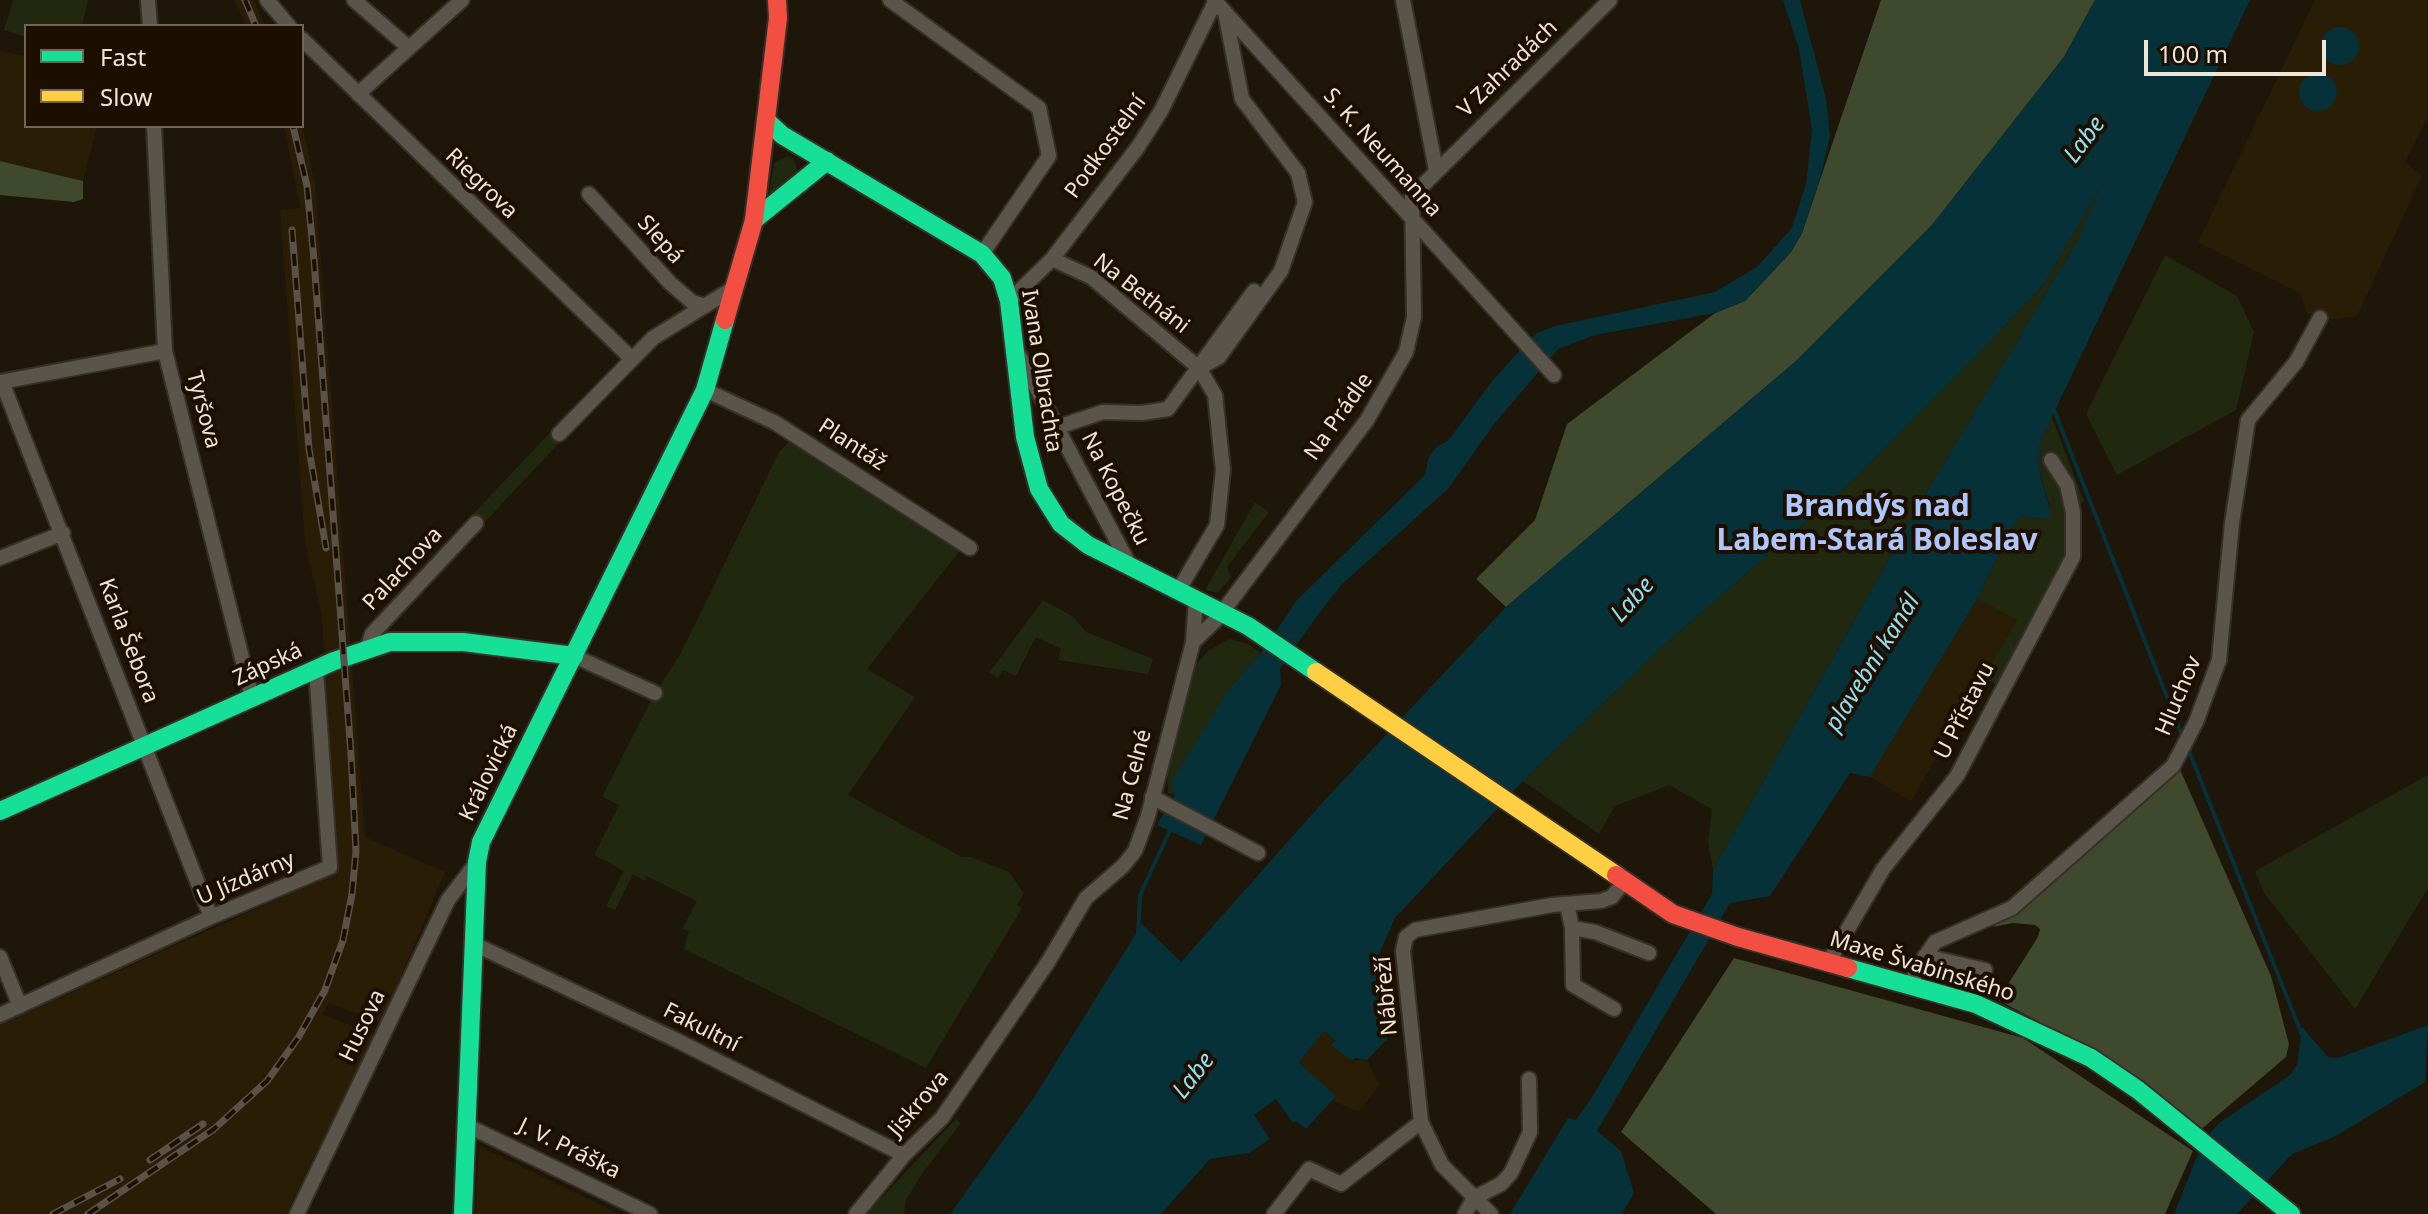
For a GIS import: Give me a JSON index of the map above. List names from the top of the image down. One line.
{"streets":{"main road":["Ivana Olbrachta","Zápská","Královická","Maxe Švabinského"],"street":["V Zahradách","Podkostelní","S. K. Neumanna","Riegrova","Slepá","Na Betháni","Tyršova","Na Prádle","Plantáž","Na Kopečku","Palachova","Karla Šebora","Hluchov","U Přístavu","Na Celné","U Jízdárny","Nábřeží","Husova","Fakultní","Jiskrova","J. V. Práška"]},"crossings":[["V Zahradách","S. K. Neumanna"],["V Zahradách","Na Prádle"],["Podkostelní","S. K. Neumanna"],["Podkostelní","Na Betháni"],["Podkostelní","Ivana Olbrachta"],["S. K. Neumanna","Na Prádle"],["Ivana Olbrachta","Na Prádle"],["Ivana Olbrachta","Na Kopečku"],["Ivana Olbrachta","Královická"],["Ivana Olbrachta","Na Celné"],["Ivana Olbrachta","Maxe Švabinského"],["Tyršova","Zápská"],["Na Prádle","Na Celné"],["Plantáž","Královická"],["Palachova","Zápská"],["Karla Šebora","Zápská"],["Karla Šebora","U Jízdárny"],["Zápská","Královická"],["Zápská","U Jízdárny"],["Hluchov","Maxe Švabinského"],["U Přístavu","Maxe Švabinského"],["Královická","Husova"],["Královická","Fakultní"],["Královická","J. V. Práška"],["Na Celné","Jiskrova"],["Maxe Švabinského","Nábřeží"],["Fakultní","Jiskrova"]],"districts":["Brandýs nad Labem-Stará Boleslav"],"water":["Labe","plavební kanál"],"legend":["Fast","Slow"],"scale_bar":"100 m"}
